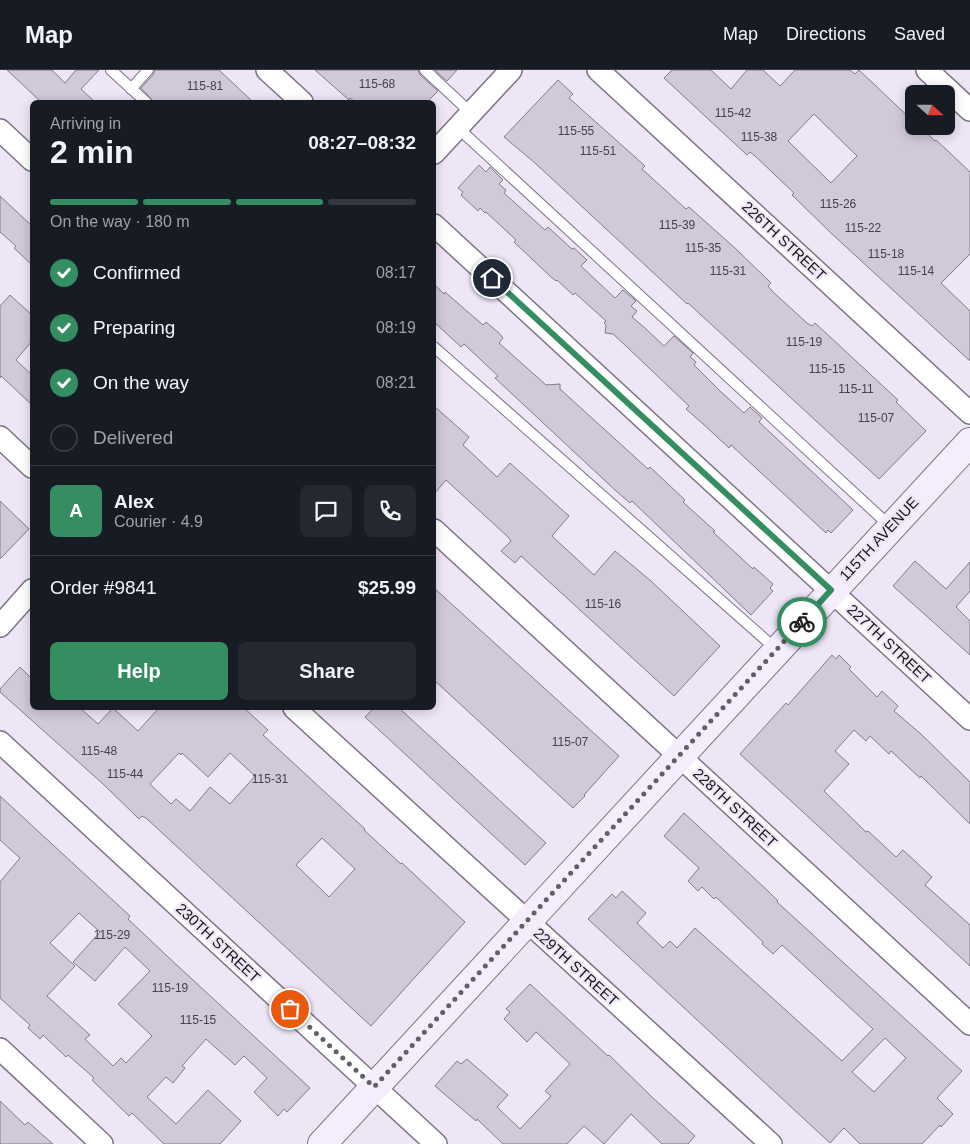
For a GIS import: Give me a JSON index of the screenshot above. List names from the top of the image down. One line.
{"streets":{"main road":["115TH AVENUE"],"street":["226TH STREET","227TH STREET","228TH STREET","230TH STREET","229TH STREET"]},"crossings":[["115TH AVENUE","227TH STREET"],["115TH AVENUE","228TH STREET"],["115TH AVENUE","230TH STREET"],["115TH AVENUE","229TH STREET"]],"house_numbers":["115-68","115-81","115-42","115-55","115-38","115-51","115-26","115-39","115-22","115-35","115-18","115-31","115-14","115-19","115-15","115-11","115-07","115-16","115-07","115-48","115-44","115-31","115-29","115-19","115-15"],"north":"right","page":{"header":"Map","nav":["Map","Directions","Saved"],"heading":["2 min","Arriving in","08:27–08:32"],"panel":["Alex","Courier · 4.9","Order #9841","$25.99"],"bar":"On the way · 180 m","list":[["Confirmed","08:17"],["Preparing","08:19"],["On the way","08:21"],"Delivered"],"round":"A","buttons":["Help","Share"]}}
